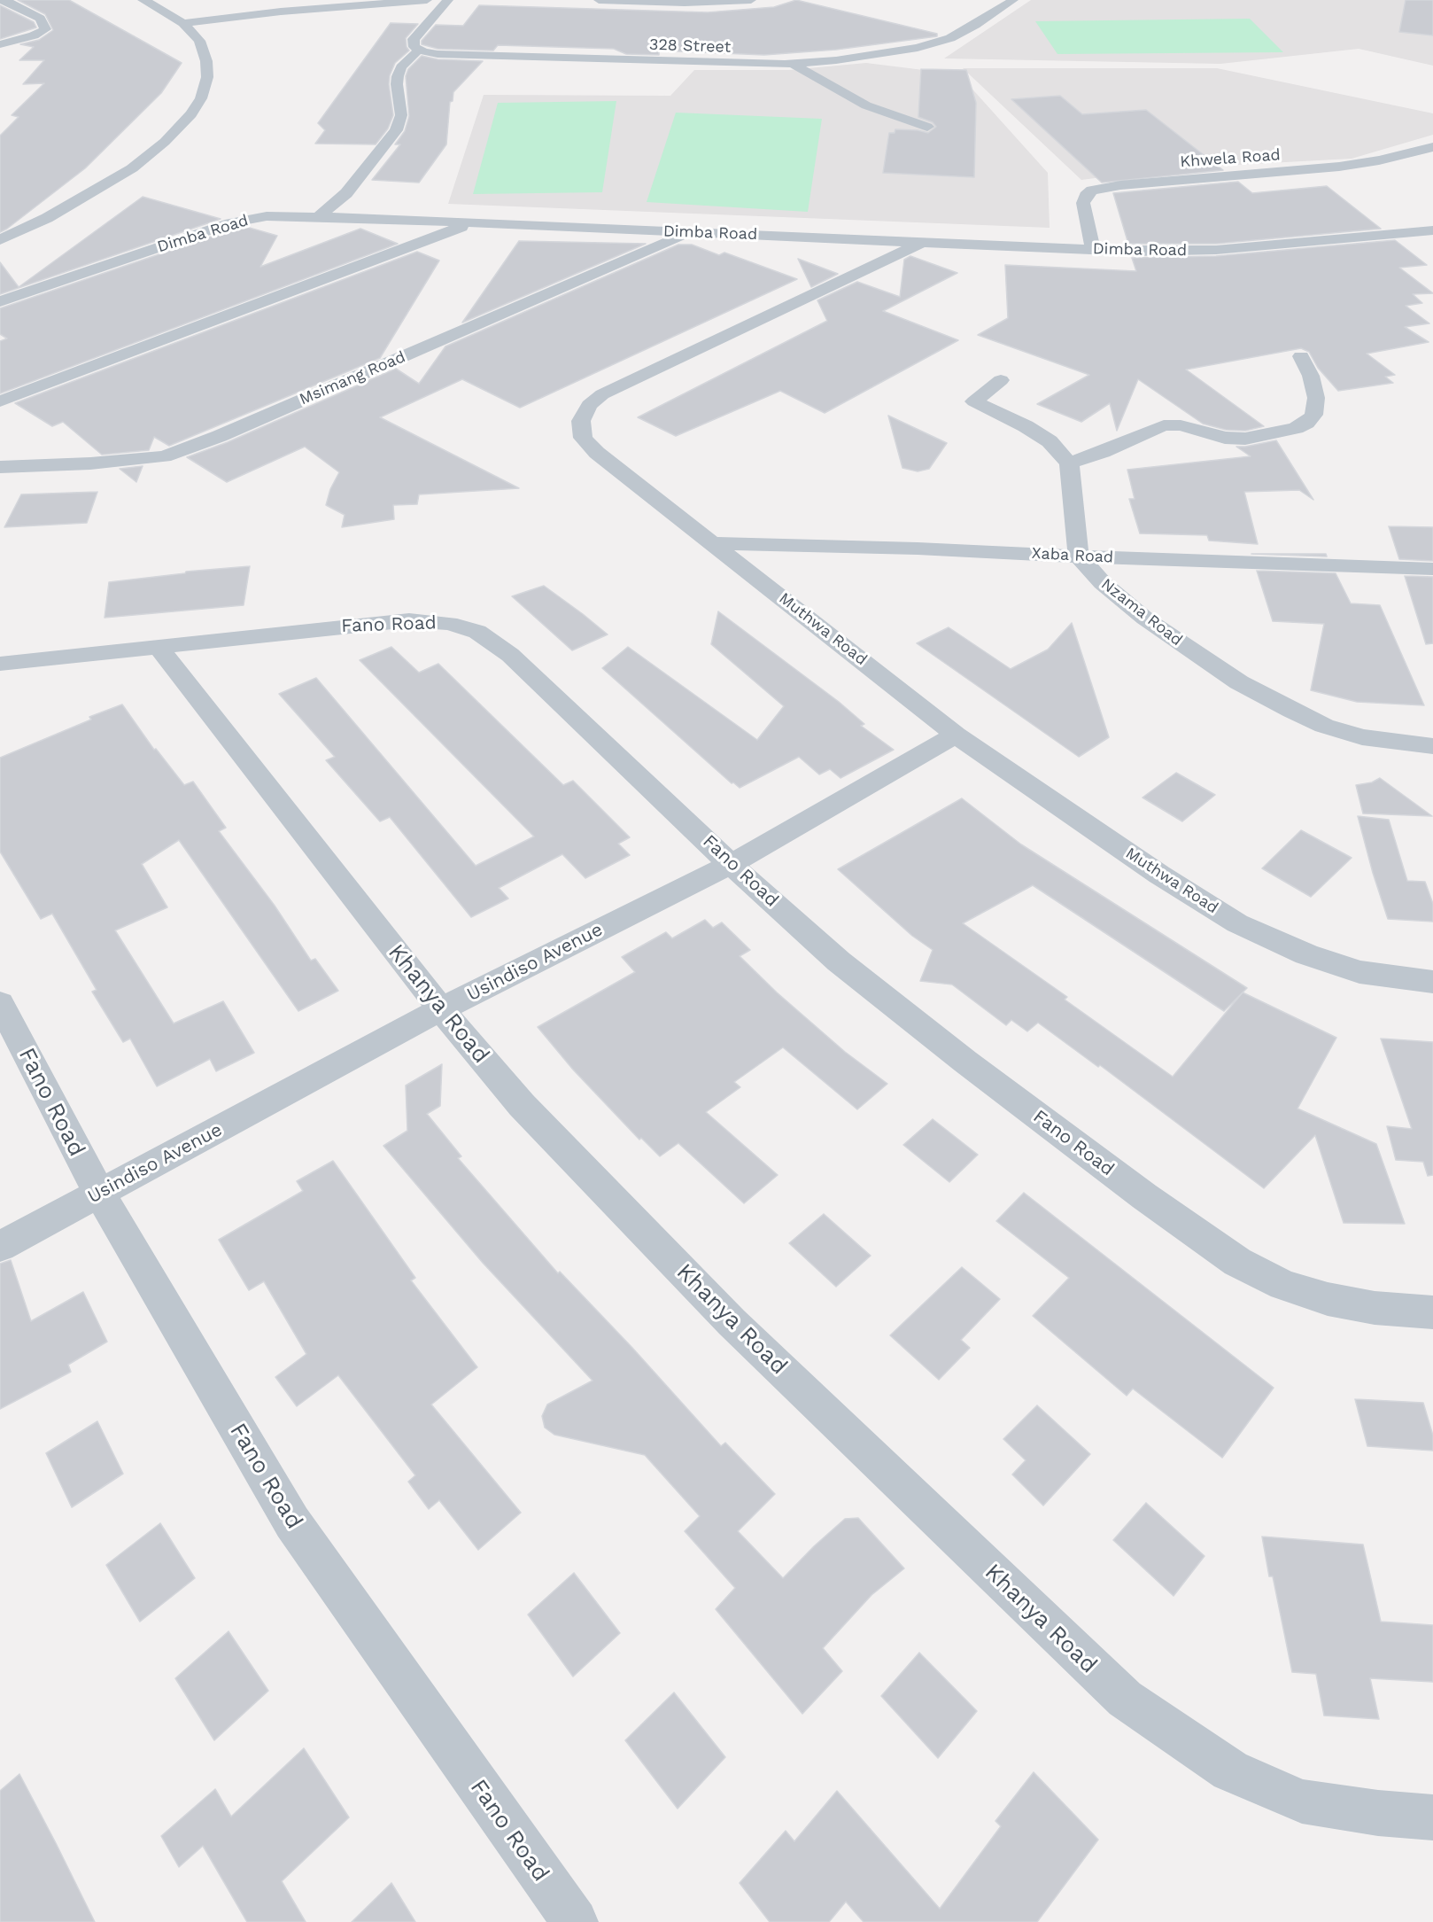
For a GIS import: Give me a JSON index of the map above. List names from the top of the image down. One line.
{"streets":{"street":["328 Street","Khwela Road","Dimba Road","Msimang Road","Xaba Road","Nzama Road","Fano Road","Muthwa Road","Usindiso Avenue","Khanya Road"]},"crossings":[["Khwela Road","Dimba Road"],["Dimba Road","Msimang Road"],["Dimba Road","Muthwa Road"],["Xaba Road","Nzama Road"],["Xaba Road","Muthwa Road"],["Fano Road","Usindiso Avenue"],["Fano Road","Khanya Road"],["Muthwa Road","Usindiso Avenue"],["Usindiso Avenue","Khanya Road"]]}
